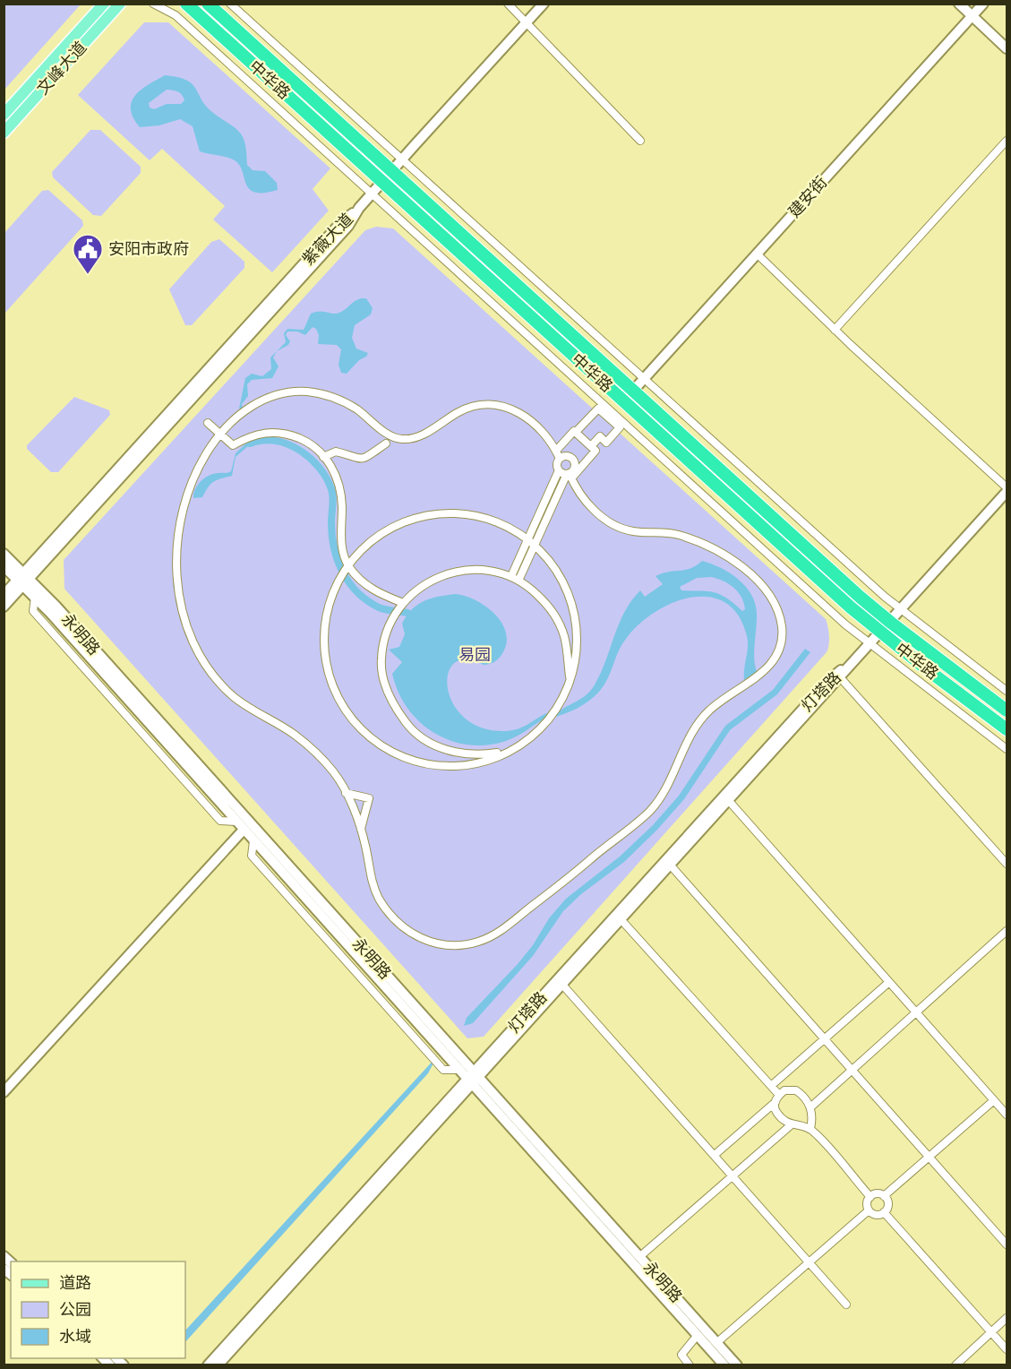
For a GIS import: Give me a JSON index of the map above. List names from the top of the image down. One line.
{"streets":{"highway":["中华路"],"main road":["文峰大道"],"street":["建安街","紫薇大道","永明路","灯塔路"]},"crossings":[["中华路","建安街"],["中华路","紫薇大道"],["中华路","灯塔路"],["紫薇大道","永明路"],["永明路","灯塔路"]],"parks":["易园"],"places":{"public building":["安阳市政府"]},"legend":["道路","公园","水域"]}
